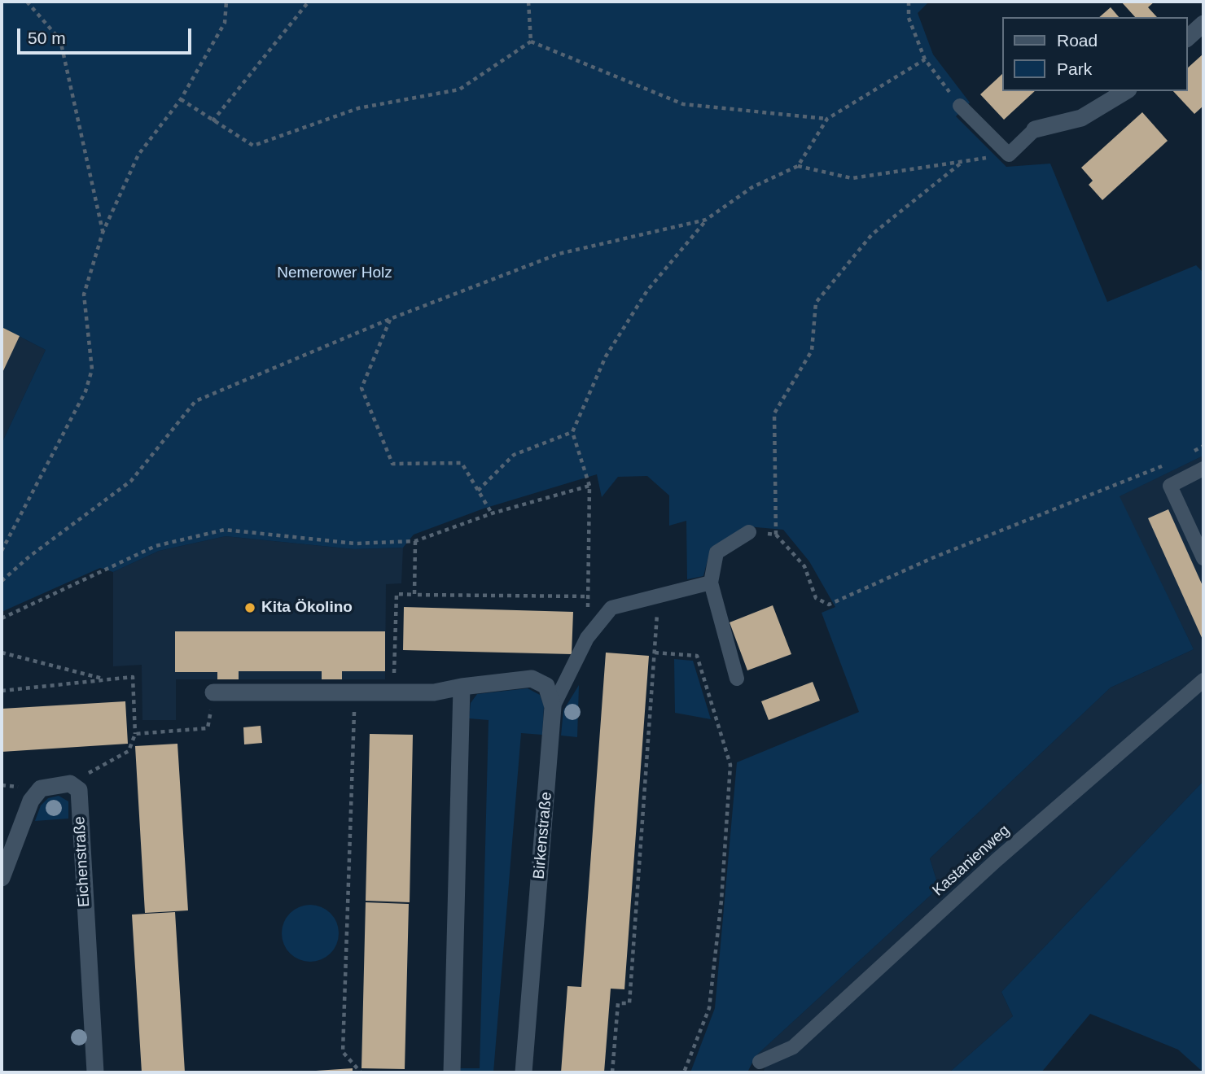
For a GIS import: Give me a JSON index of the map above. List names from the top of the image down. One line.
{"streets":{"street":["Birkenstraße","Eichenstraße"],"lane":["Kastanienweg"]},"parks":["Nemerower Holz"],"places":["Kita Ökolino"],"legend":["Road","Park"],"scale_bar":"50 m"}
